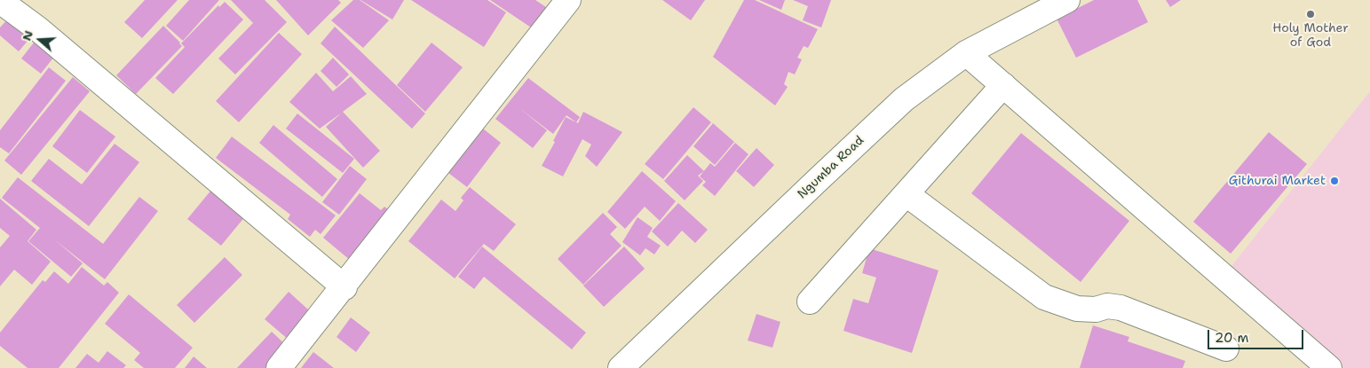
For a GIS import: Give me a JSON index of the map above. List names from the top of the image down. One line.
{"streets":{"street":["Ngumba Road"]},"places":["Holy Mother of God","Githurai Market"],"scale_bar":"20 m","north":"left"}
